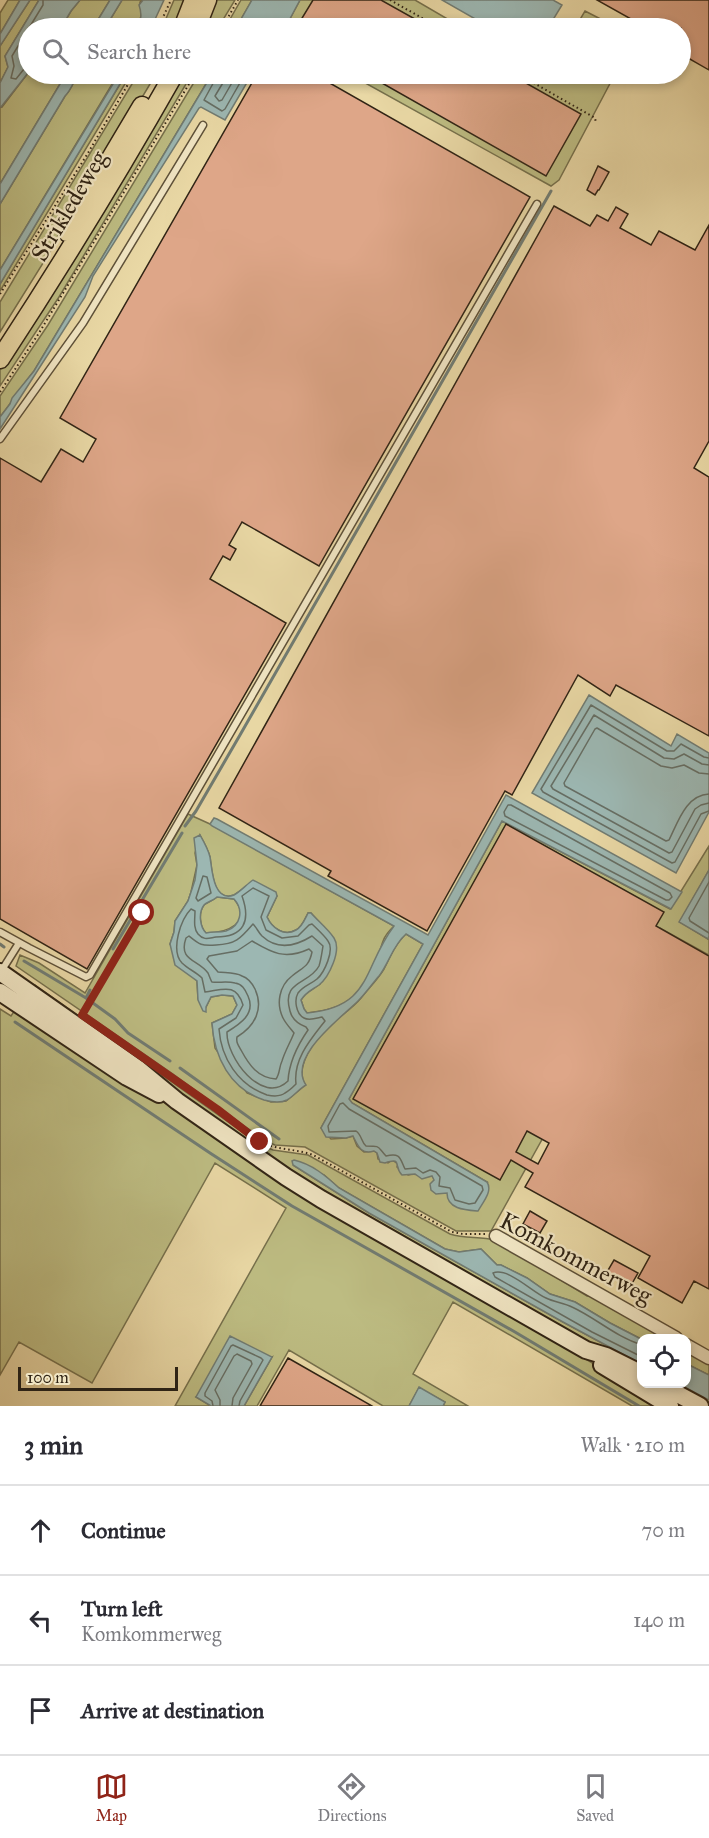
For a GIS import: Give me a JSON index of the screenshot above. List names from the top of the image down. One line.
{"streets":{"main road":["Strikledeweg"],"street":["Komkommerweg"]},"scale_bar":"100 m","page":{"search":"Search here","scale":"100 m","heading":["3 min","Walk · 210 m"],"list":[["Continue","70 m"],["Turn left","Komkommerweg","140 m"],"Arrive at destination"],"nav":["Map","Directions","Saved"]}}
